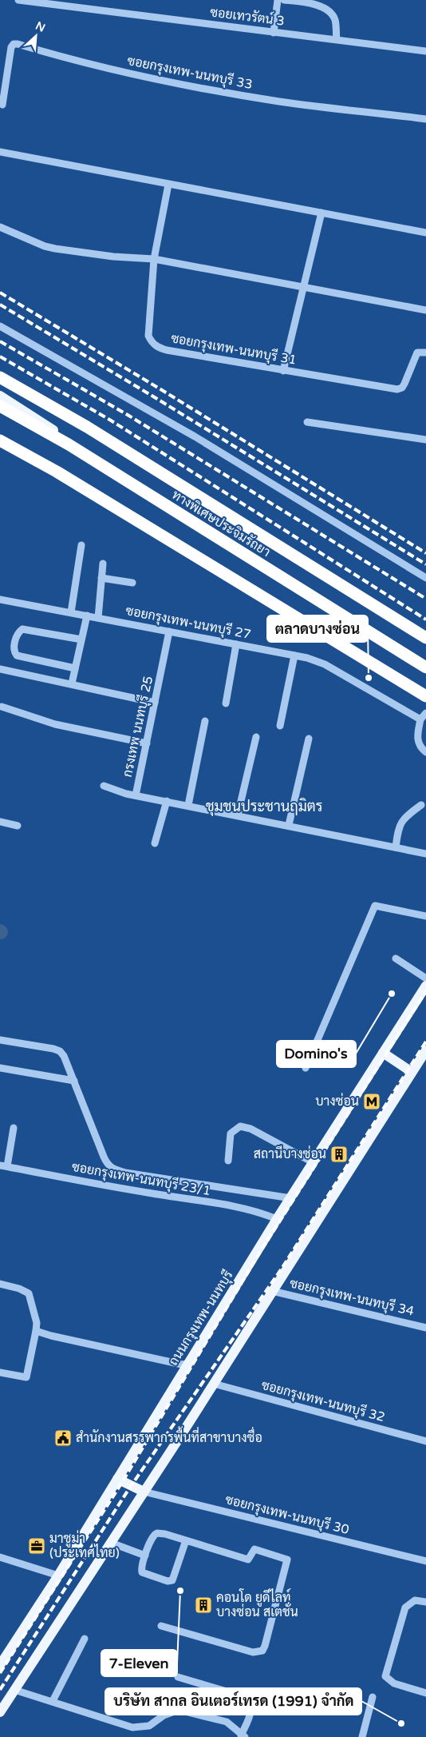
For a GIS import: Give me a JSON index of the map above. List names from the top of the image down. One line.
{"streets":{"highway":["ทางพิเศษประจิมรัถยา"],"main road":["ถนนกรุงเทพ-นนทบุรี"],"street":["ซอยเทวรัตน์ 3","ซอยกรุงเทพ-นนทบุรี 33","ซอยกรุงเทพ-นนทบุรี 31","ซอยกรุงเทพ-นนทบุรี 27","กรงเทพ นนทบุรี 25","ซอยกรุงเทพ-นนทบุรี 23/1","ซอยกรุงเทพ-นนทบุรี 34","ซอยกรุงเทพ-นนทบุรี 32","ซอยกรุงเทพ-นนทบุรี 30"]},"crossings":[["ซอยกรุงเทพ-นนทบุรี 27","กรงเทพ นนทบุรี 25"],["ซอยกรุงเทพ-นนทบุรี 23/1","ถนนกรุงเทพ-นนทบุรี"]],"districts":["ชุมชนประชานฤมิตร"],"places":{"other":["ตลาดบางซ่อน","Domino's","7-Eleven","บริษัท สากล อินเตอร์เทรด (1991) จำกัด"],"metro station":["บางซ่อน"],"building":["สถานีบางซ่อน","คอนโด ยูดีไลท์ บางซ่อน สเตชั่น"],"public building":["สำนักงานสรรพากรพื้นที่สาขาบางซื่อ"],"office":["มาซูม่า (ประเทศไทย)"]},"north":"top right"}
